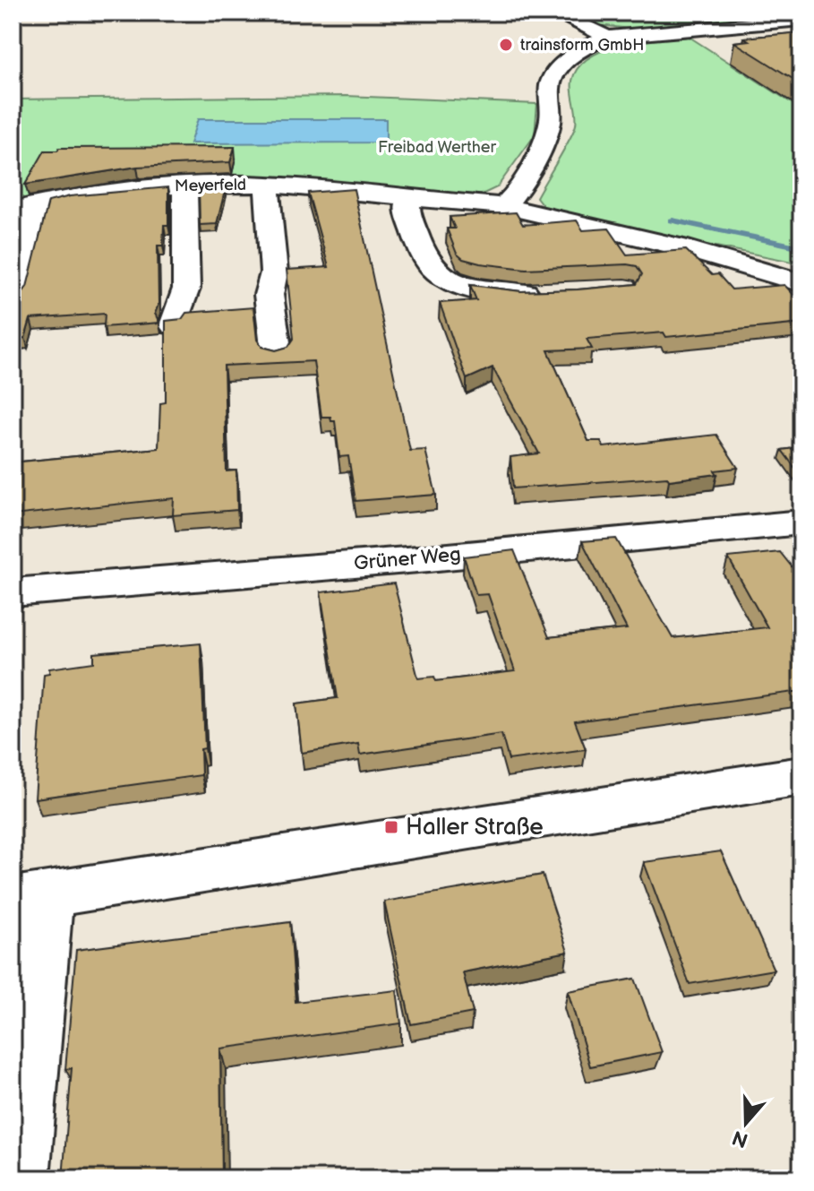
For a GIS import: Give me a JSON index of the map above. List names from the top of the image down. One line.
{"streets":{"street":["Meyerfeld","Grüner Weg"]},"parks":["Freibad Werther"],"places":{"other":["trainsform GmbH"],"transit":["Haller Straße"]},"north":"bottom"}
